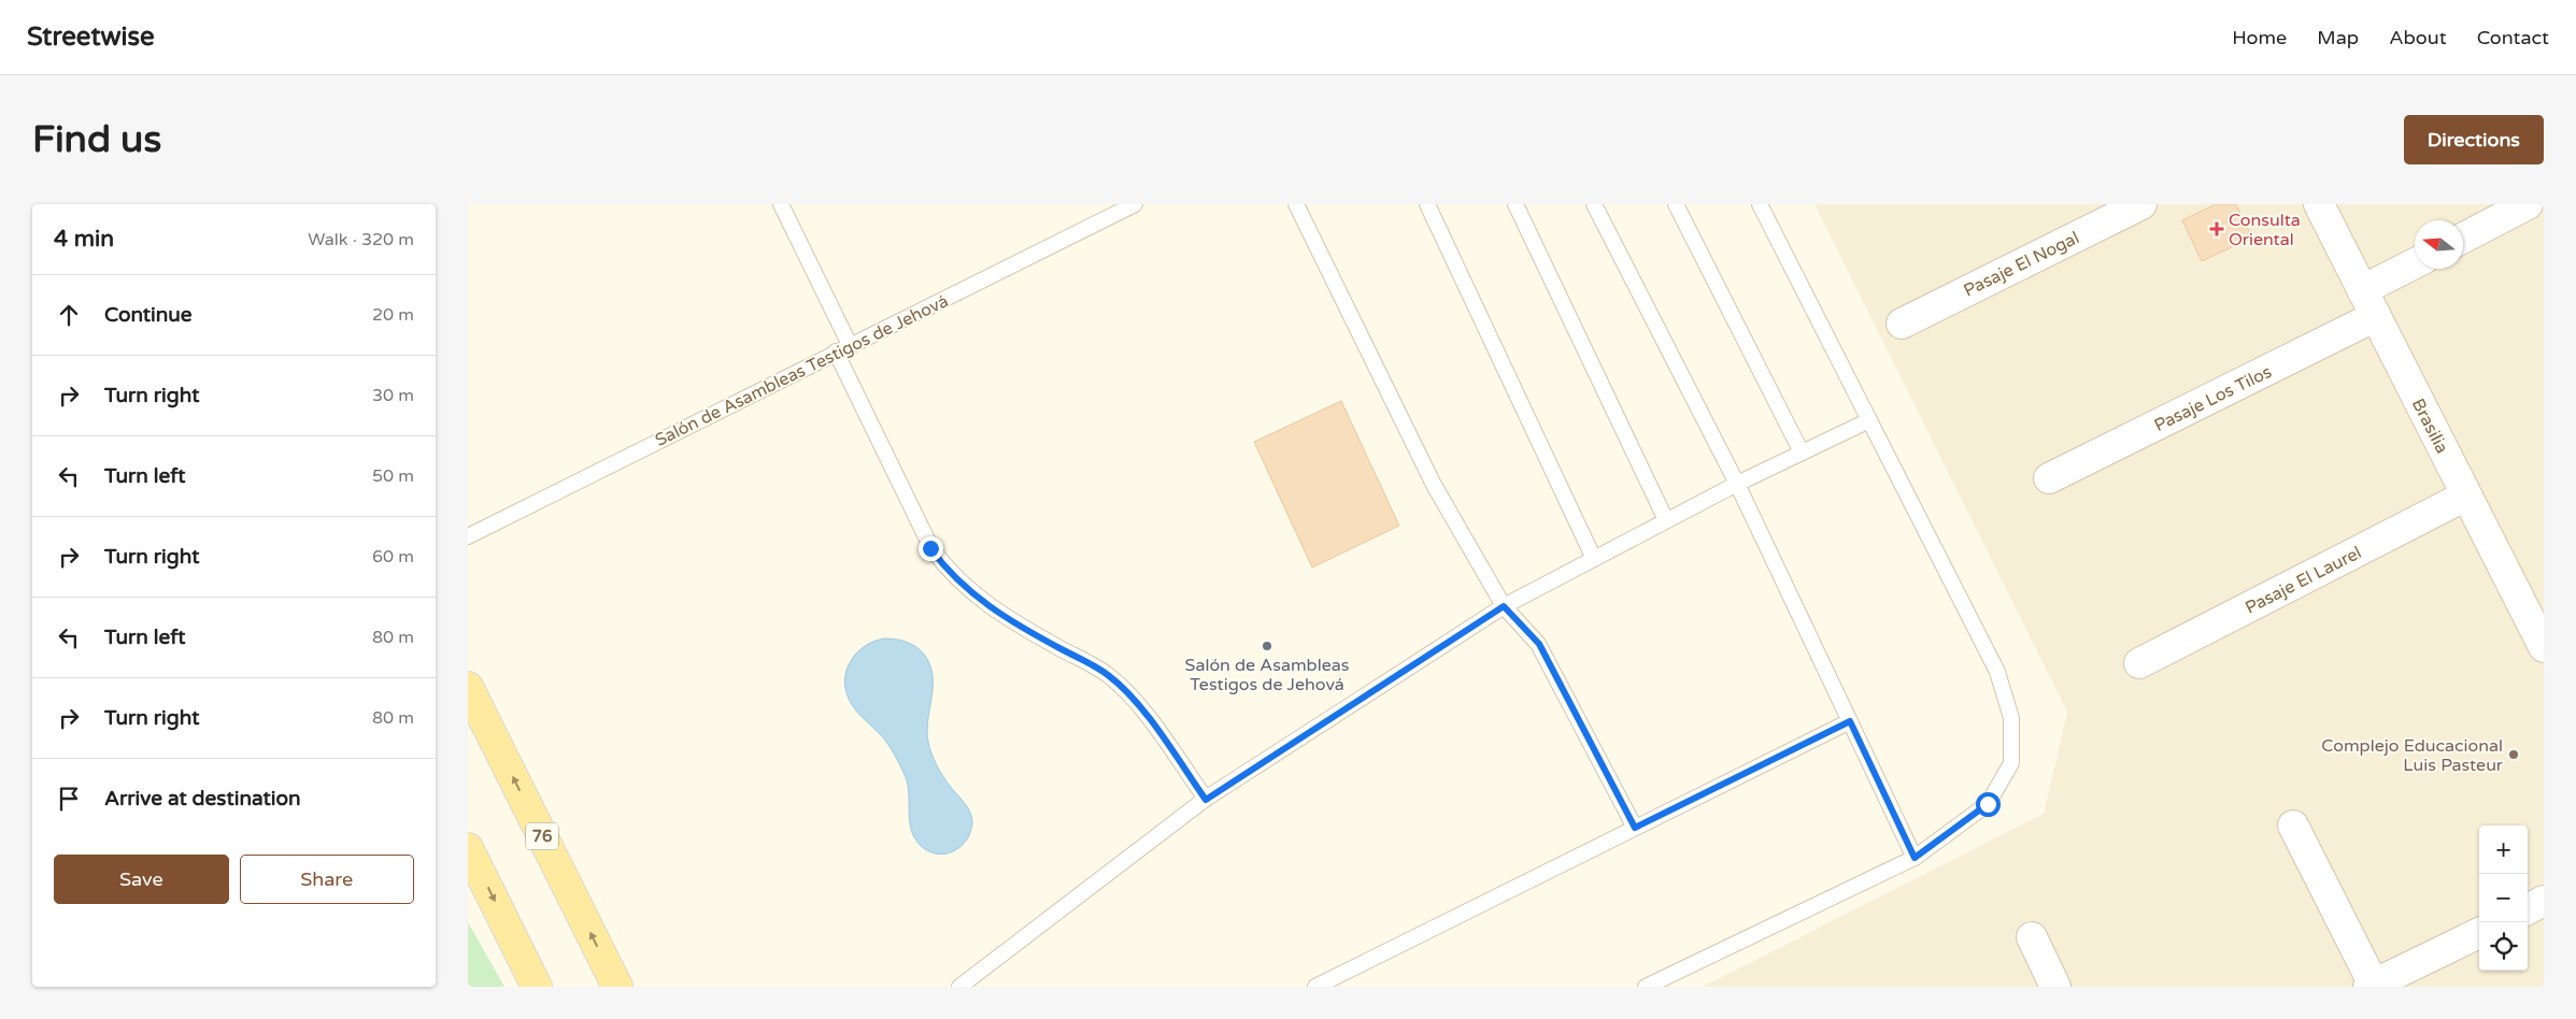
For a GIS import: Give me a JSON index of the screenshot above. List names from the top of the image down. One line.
{"streets":{"main road":["76"],"street":["Pasaje El Nogal","Pasaje Los Tilos","Brasilia","Pasaje El Laurel"],"lane":["Salón de Asambleas Testigos de Jehová"]},"crossings":[["Pasaje Los Tilos","Brasilia"],["Brasilia","Pasaje El Laurel"]],"places":{"health":["Consulta Oriental"],"other":["Salón de Asambleas Testigos de Jehová","Complejo Educacional Luis Pasteur"]},"north":"left","page":{"header":"Streetwise","nav":["Home","Map","About","Contact"],"buttons":["Directions",["Save","Share"]],"title":"Find us","heading":["4 min","Walk · 320 m"],"list":[["Continue","20 m"],["Turn right","30 m"],["Turn left","50 m"],["Turn right","60 m"],["Turn left","80 m"],["Turn right","80 m"],"Arrive at destination"],"map_buttons":["+","−"]}}
